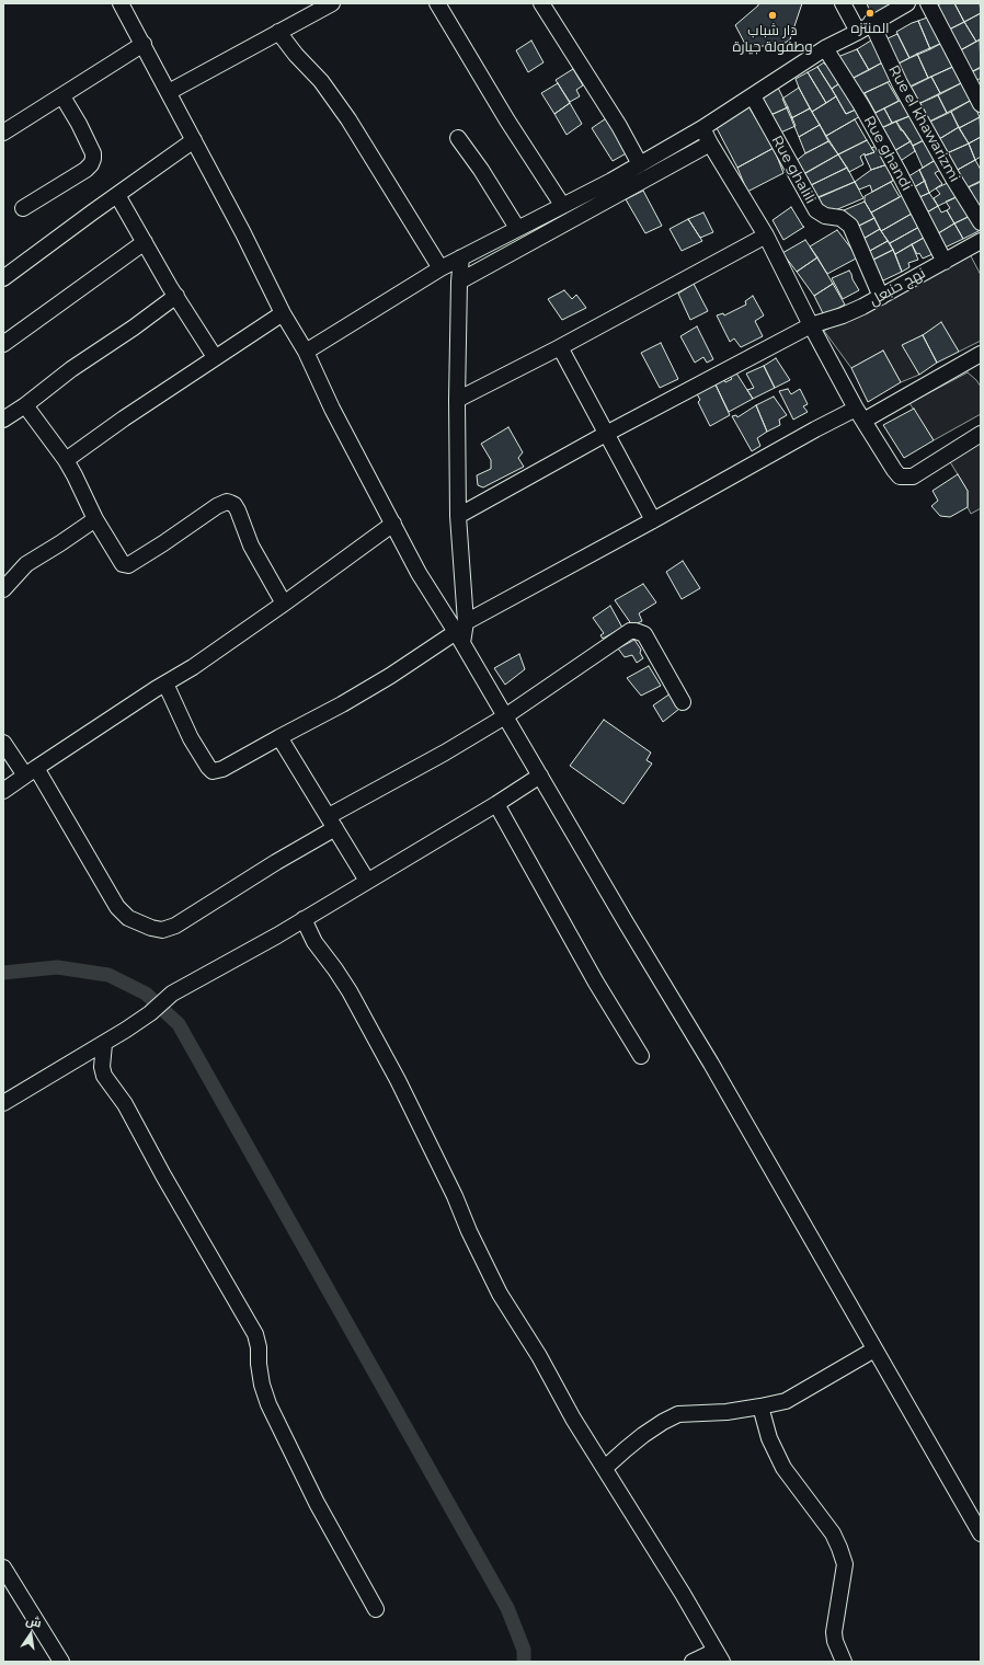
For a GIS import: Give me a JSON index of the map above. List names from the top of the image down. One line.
{"streets":{"street":["Rue el khawarizmi","Rue ghandi","Rue ghalili","نهج حنبعل"]},"crossings":[["Rue ghandi","نهج حنبعل"],["Rue ghalili","نهج حنبعل"]],"places":["المنتزه","دار شباب وطفولة جيارة"],"north":"top"}
